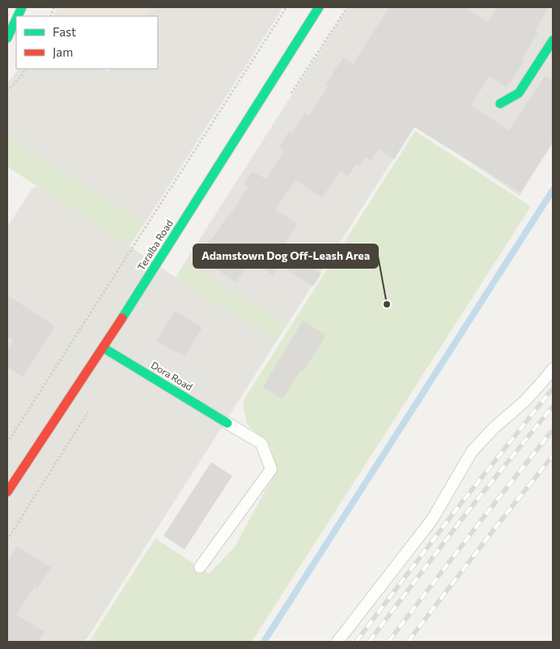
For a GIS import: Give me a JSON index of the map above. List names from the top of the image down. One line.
{"streets":{"street":["Teralba Road","Dora Road"]},"crossings":[["Teralba Road","Dora Road"]],"places":["Adamstown Dog Off-Leash Area"],"legend":["Fast","Jam"]}
